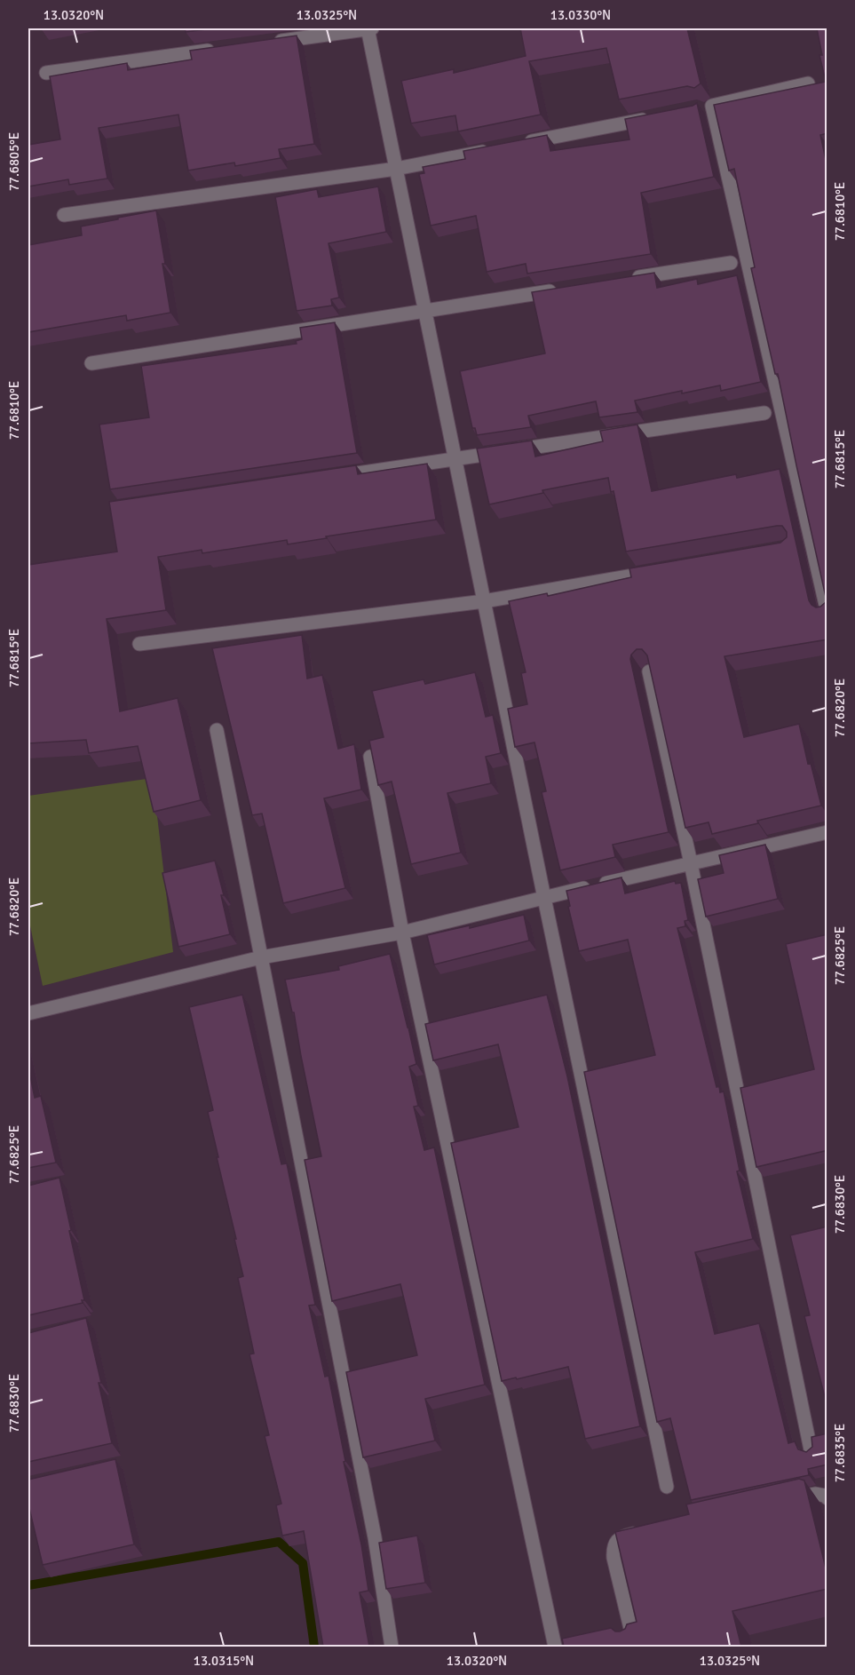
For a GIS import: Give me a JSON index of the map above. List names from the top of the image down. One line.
{"coordinates":["13.0320°N","13.0325°N","13.0330°N","77.6805°E","77.6810°E","77.6815°E","77.6820°E","77.6825°E","77.6830°E","77.6835°E","13.0315°N"]}
